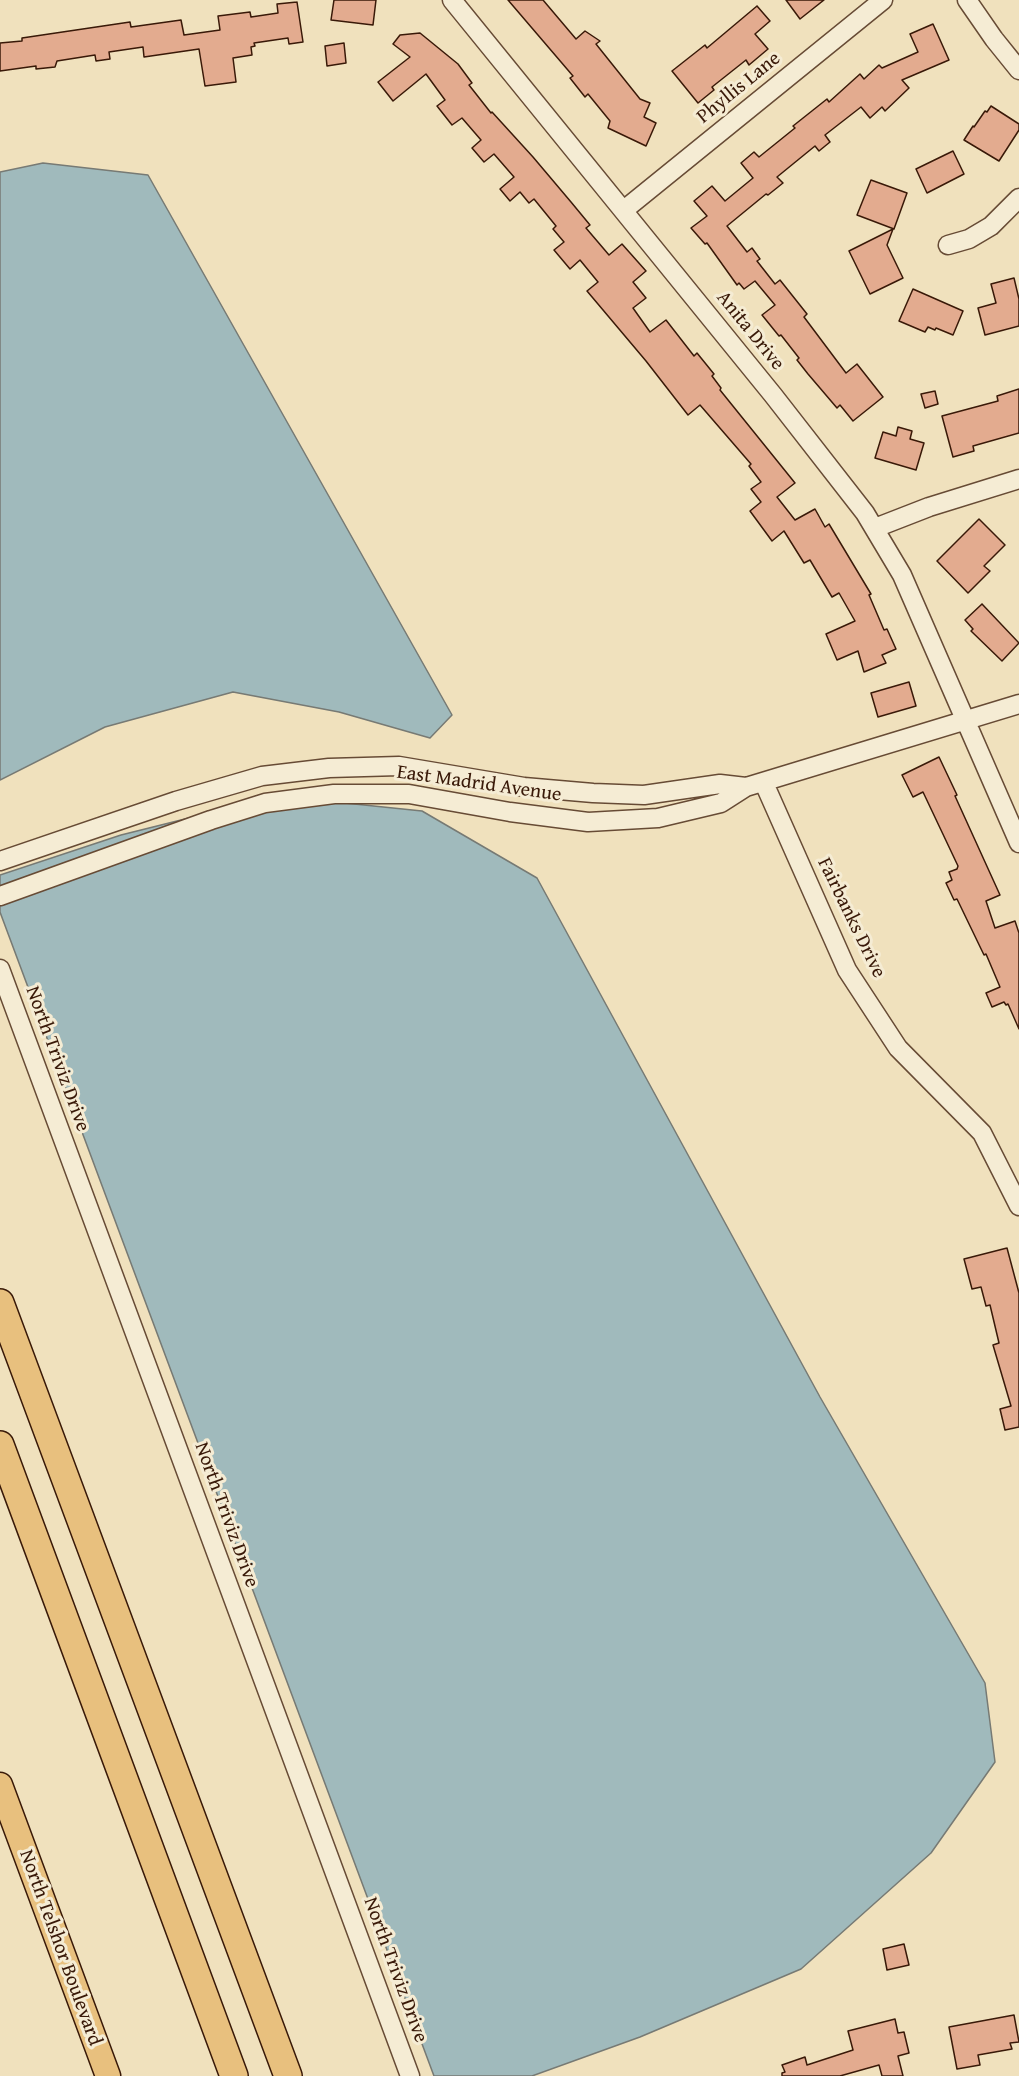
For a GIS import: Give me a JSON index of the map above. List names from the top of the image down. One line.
{"streets":{"main road":["North Telshor Boulevard"],"street":["Phyllis Lane","Anita Drive","East Madrid Avenue","Fairbanks Drive","North Triviz Drive"]},"crossings":[["Phyllis Lane","Anita Drive"],["Anita Drive","East Madrid Avenue"],["East Madrid Avenue","Fairbanks Drive"]]}
